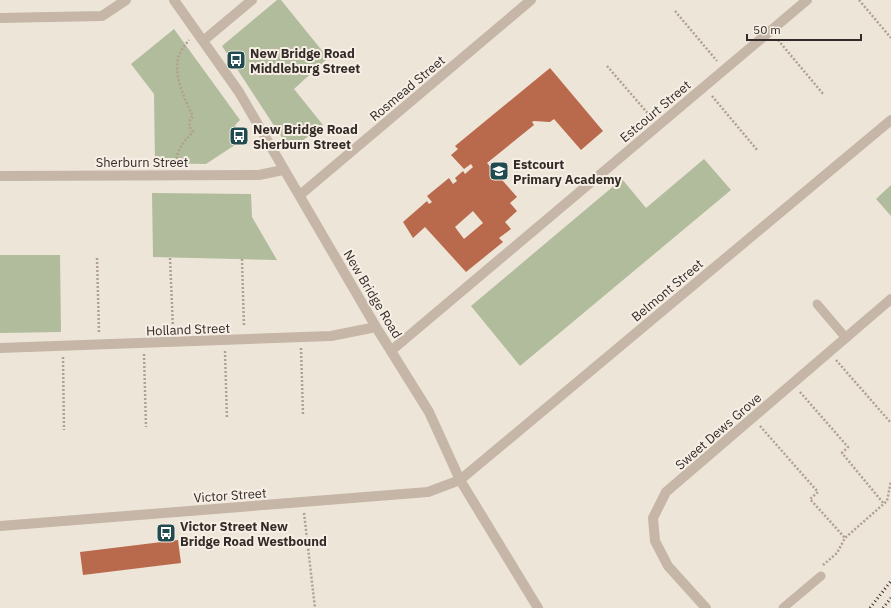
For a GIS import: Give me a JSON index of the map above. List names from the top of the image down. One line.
{"streets":{"street":["Rosmead Street","Estcourt Street","Sherburn Street","Belmont Street","New Bridge Road","Holland Street","Sweet Dews Grove","Victor Street"]},"crossings":[["Rosmead Street","New Bridge Road"],["Estcourt Street","New Bridge Road"],["Sherburn Street","New Bridge Road"],["Belmont Street","New Bridge Road"],["Belmont Street","Victor Street"],["New Bridge Road","Holland Street"],["New Bridge Road","Victor Street"]],"places":{"bus stop":["New Bridge Road Middleburg Street","New Bridge Road Sherburn Street","Victor Street New Bridge Road Westbound"],"school or university":["Estcourt Primary Academy"]},"scale_bar":"50 m"}
